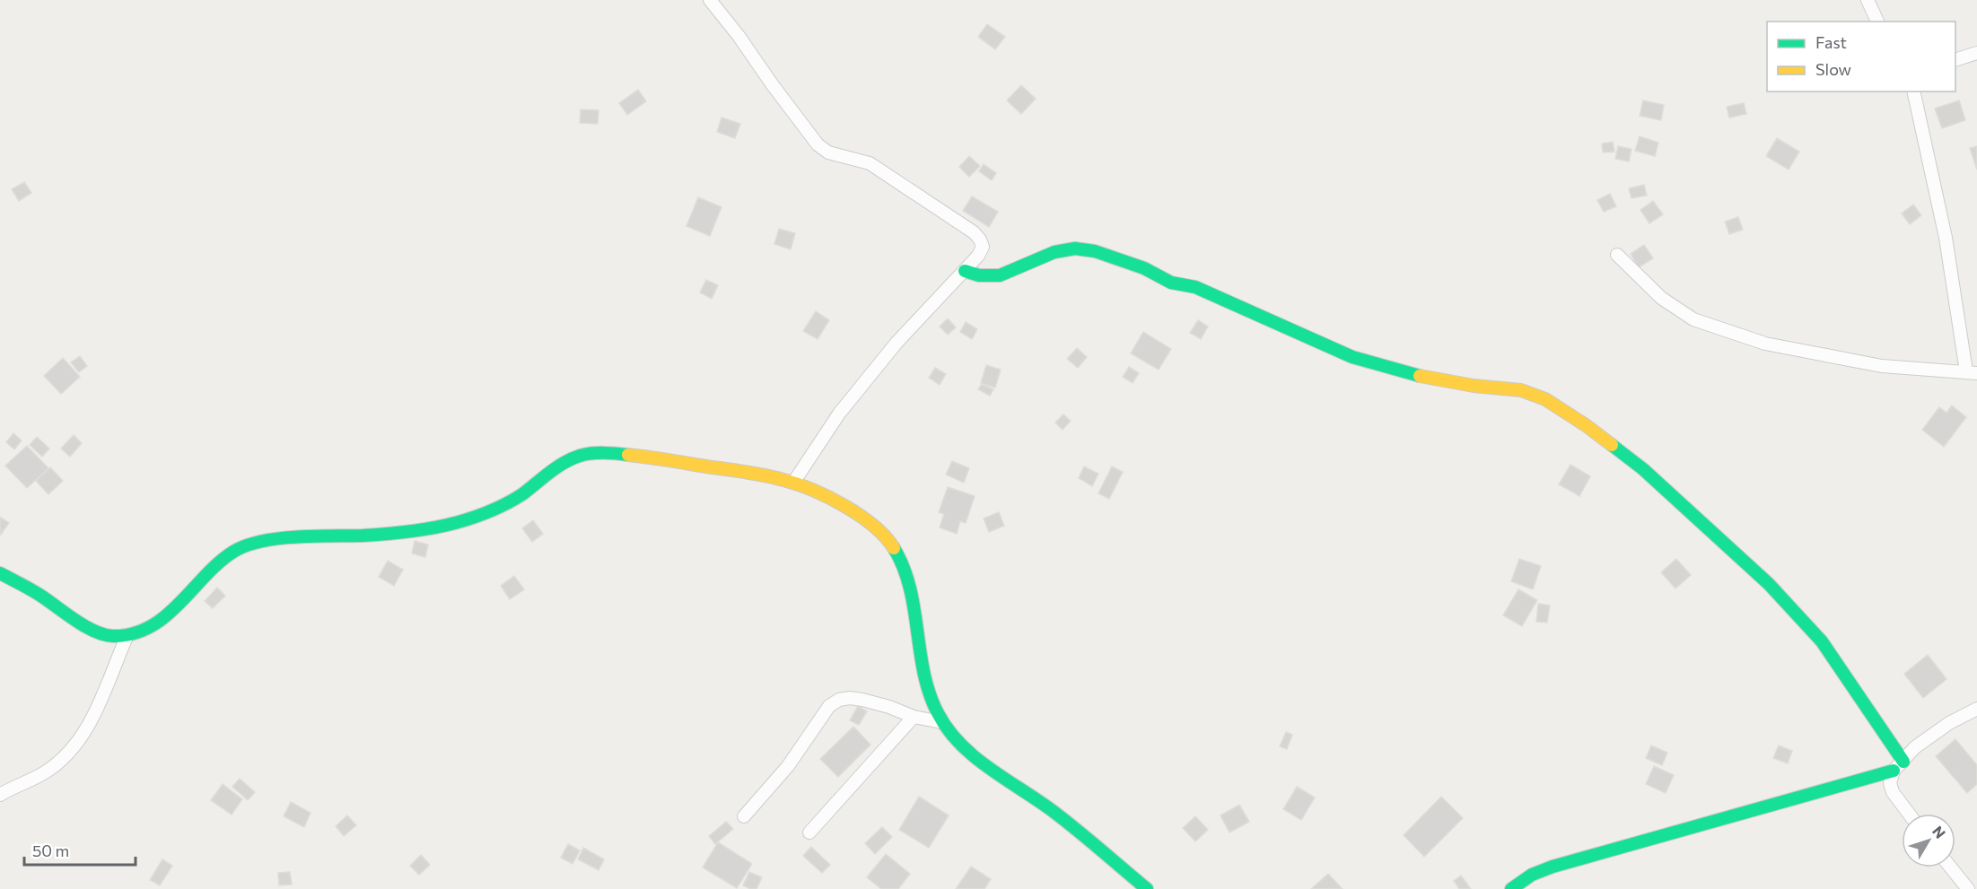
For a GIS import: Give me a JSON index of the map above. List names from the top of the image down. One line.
{"legend":["Fast","Slow"],"scale_bar":"50 m","north":"top right"}
